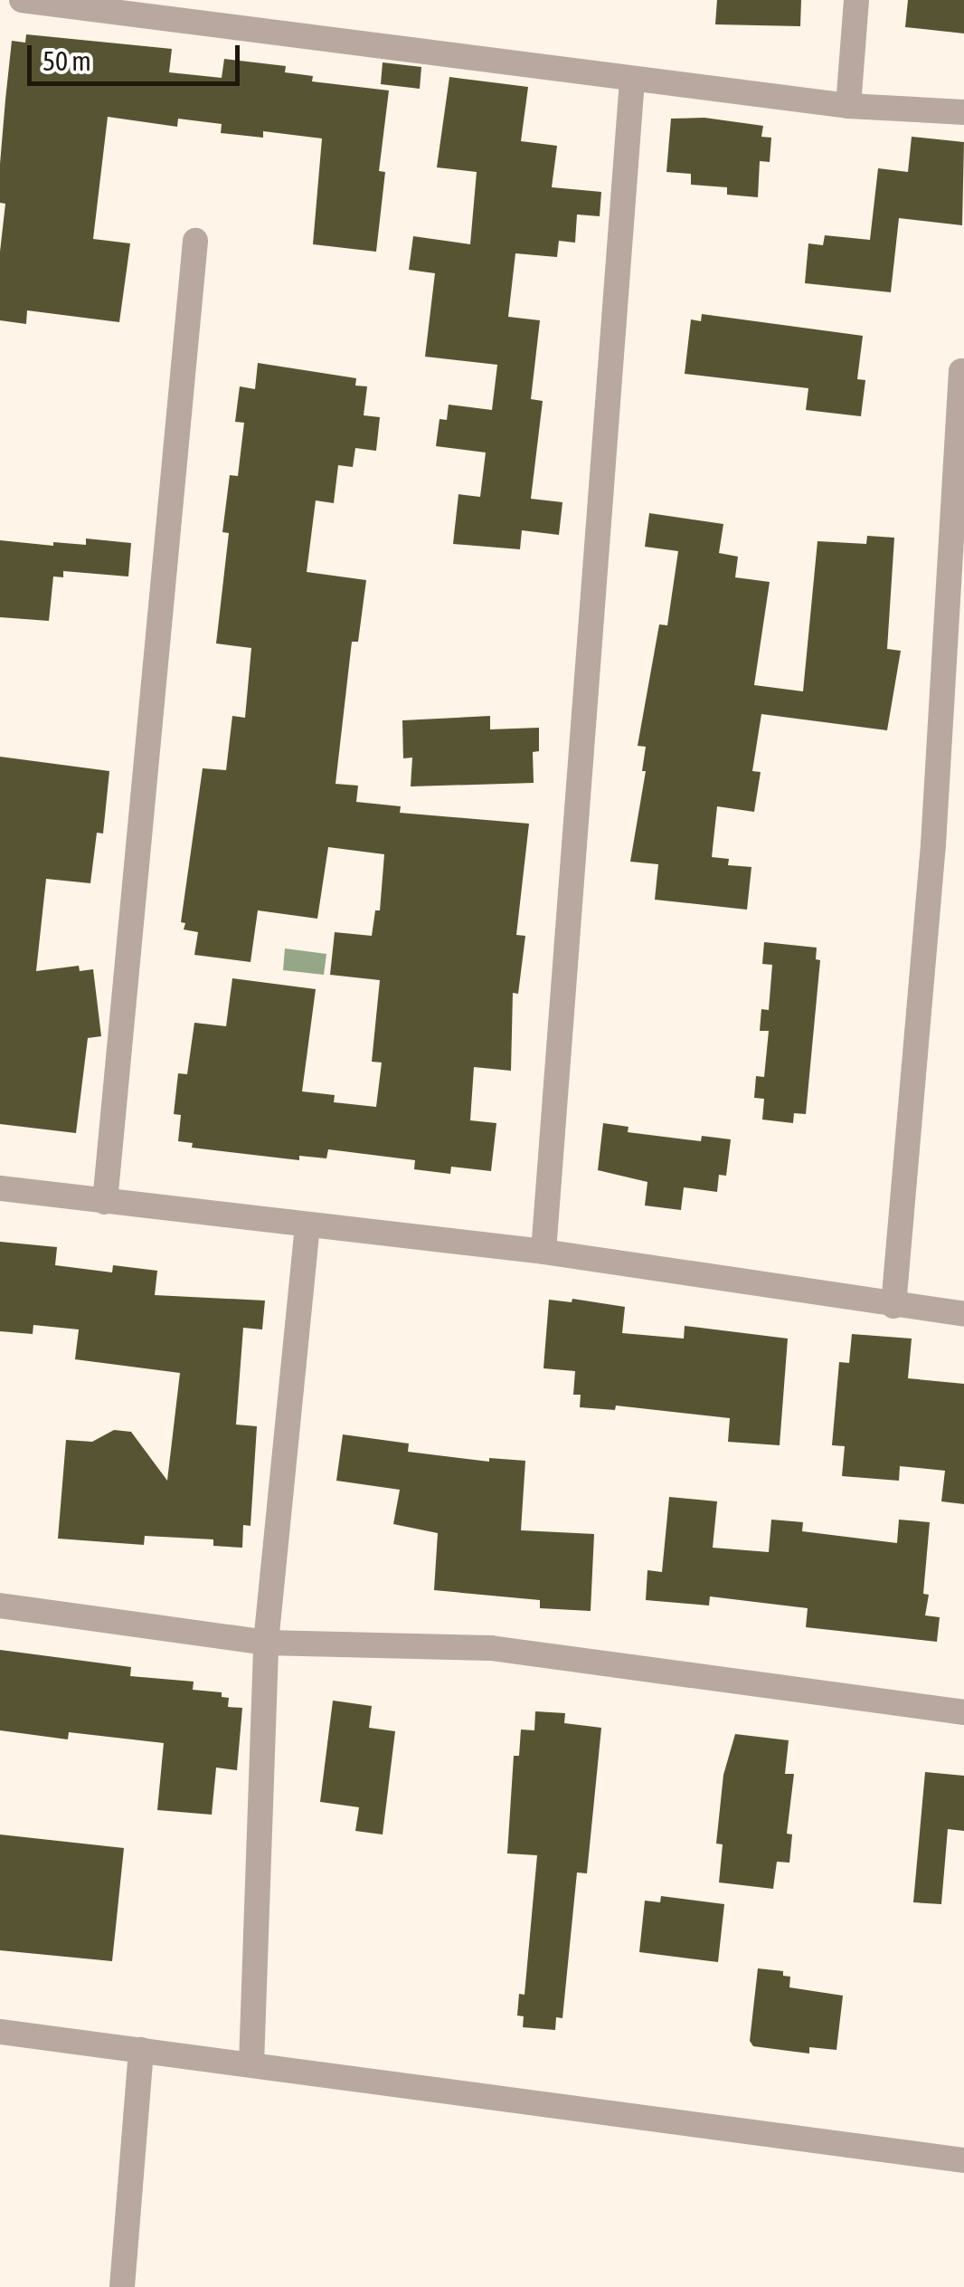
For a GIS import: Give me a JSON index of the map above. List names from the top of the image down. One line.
{"scale_bar":"50 m"}
